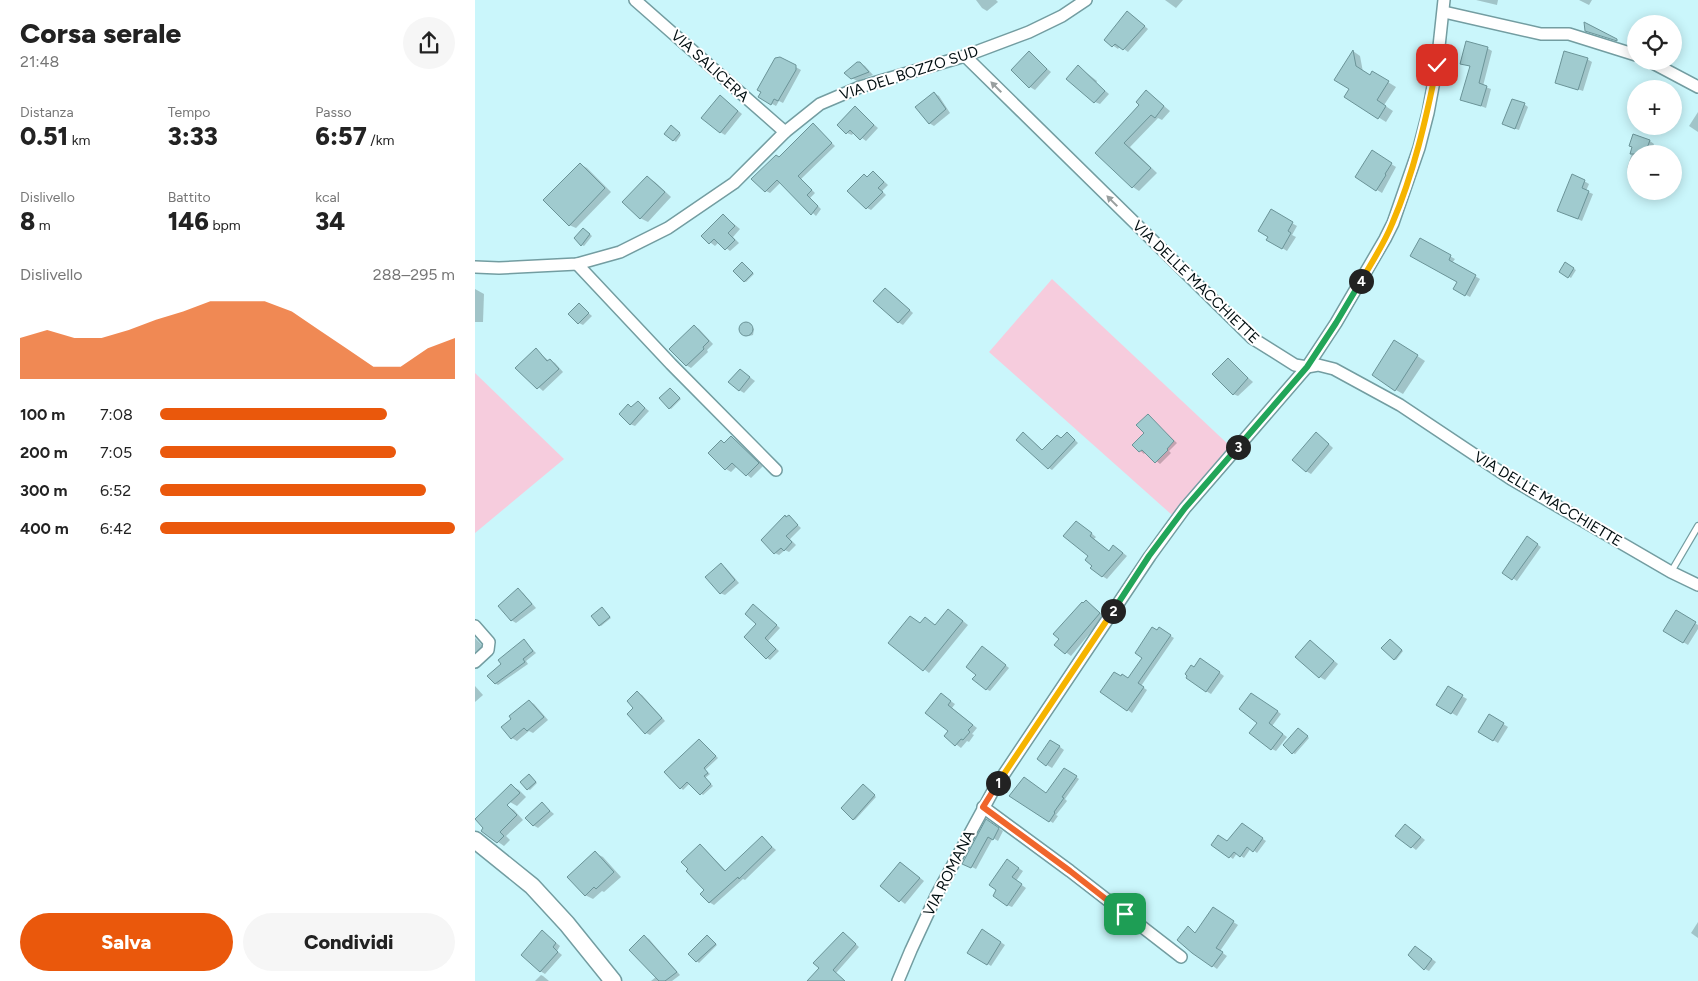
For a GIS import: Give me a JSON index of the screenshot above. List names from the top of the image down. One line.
{"streets":{"street":["VIA SALICERA","VIA DEL BOZZO SUD","VIA DELLE MACCHIETTE","VIA ROMANA"]},"crossings":[["VIA SALICERA","VIA DEL BOZZO SUD"],["VIA DEL BOZZO SUD","VIA DELLE MACCHIETTE"],["VIA DELLE MACCHIETTE","VIA ROMANA"]],"one_way":["VIA DELLE MACCHIETTE"],"page":{"heading":["Corsa serale","21:48"],"map_buttons":["+","−"],"stats":[["Distanza","0.51 km"],["Tempo","3:33"],["Passo","6:57 /km"],["Dislivello","8 m"],["Battito","146 bpm"],["kcal","34"]],"chart":["Dislivello","288–295 m"],"pins":["4","3","2","1"],"list":[{"name":"100 m","note":"7:08"},{"name":"200 m","note":"7:05"},{"name":"300 m","note":"6:52"},{"name":"400 m","note":"6:42"}],"buttons":["Salva","Condividi"]}}
